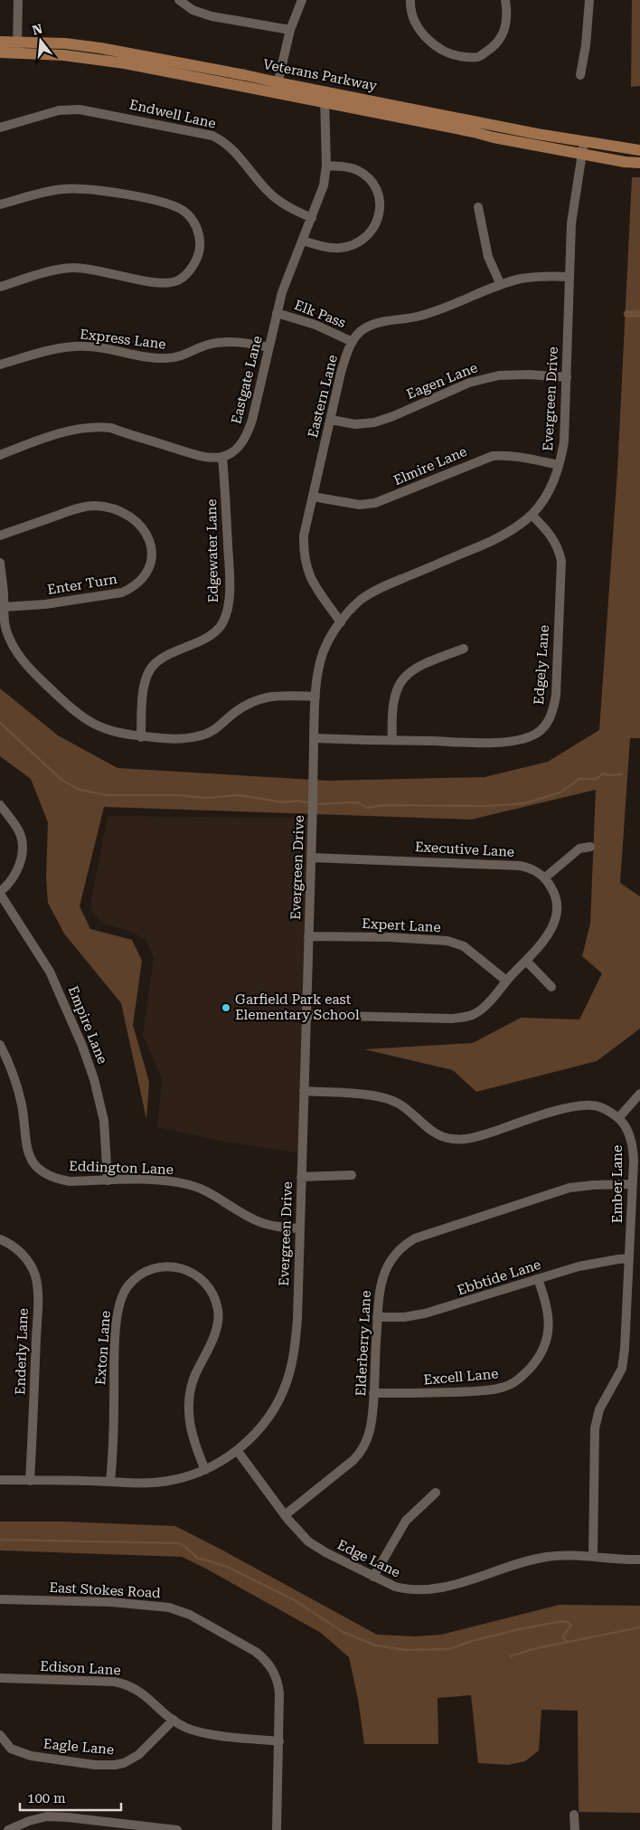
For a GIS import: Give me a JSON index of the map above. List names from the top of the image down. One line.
{"streets":{"main road":["Veterans Parkway"],"street":["Endwell Lane","Elk Pass","Express Lane","Eastgate Lane","Eagen Lane","Eastern Lane","Evergreen Drive","Elmire Lane","Edgewater Lane","Enter Turn","Edgely Lane","Executive Lane","Expert Lane","Empire Lane","Eddington Lane","Ember Lane","Ebbtide Lane","Elderberry Lane","Exton Lane","Enderly Lane","Excell Lane","Edge Lane","East Stokes Road","Edison Lane","Eagle Lane"]},"crossings":[["Veterans Parkway","Eastgate Lane"],["Veterans Parkway","Evergreen Drive"],["Endwell Lane","Eastgate Lane"],["Elk Pass","Eastgate Lane"],["Elk Pass","Eastern Lane"],["Express Lane","Eastgate Lane"],["Eastgate Lane","Edgewater Lane"],["Eagen Lane","Eastern Lane"],["Eagen Lane","Evergreen Drive"],["Eastern Lane","Evergreen Drive"],["Eastern Lane","Elmire Lane"],["Evergreen Drive","Elmire Lane"],["Evergreen Drive","Edgely Lane"],["Evergreen Drive","Executive Lane"],["Evergreen Drive","Expert Lane"],["Evergreen Drive","Eddington Lane"],["Evergreen Drive","Ember Lane"],["Evergreen Drive","Exton Lane"],["Evergreen Drive","Enderly Lane"],["Evergreen Drive","Edge Lane"],["Executive Lane","Expert Lane"],["Empire Lane","Eddington Lane"],["Ember Lane","Ebbtide Lane"],["Ember Lane","Elderberry Lane"],["Ember Lane","Edge Lane"],["Ebbtide Lane","Elderberry Lane"],["Ebbtide Lane","Excell Lane"],["Elderberry Lane","Excell Lane"],["Elderberry Lane","Edge Lane"],["East Stokes Road","Edison Lane"],["Edison Lane","Eagle Lane"]],"places":["Garfield Park east Elementary School"],"scale_bar":"100 m","north":"top"}
